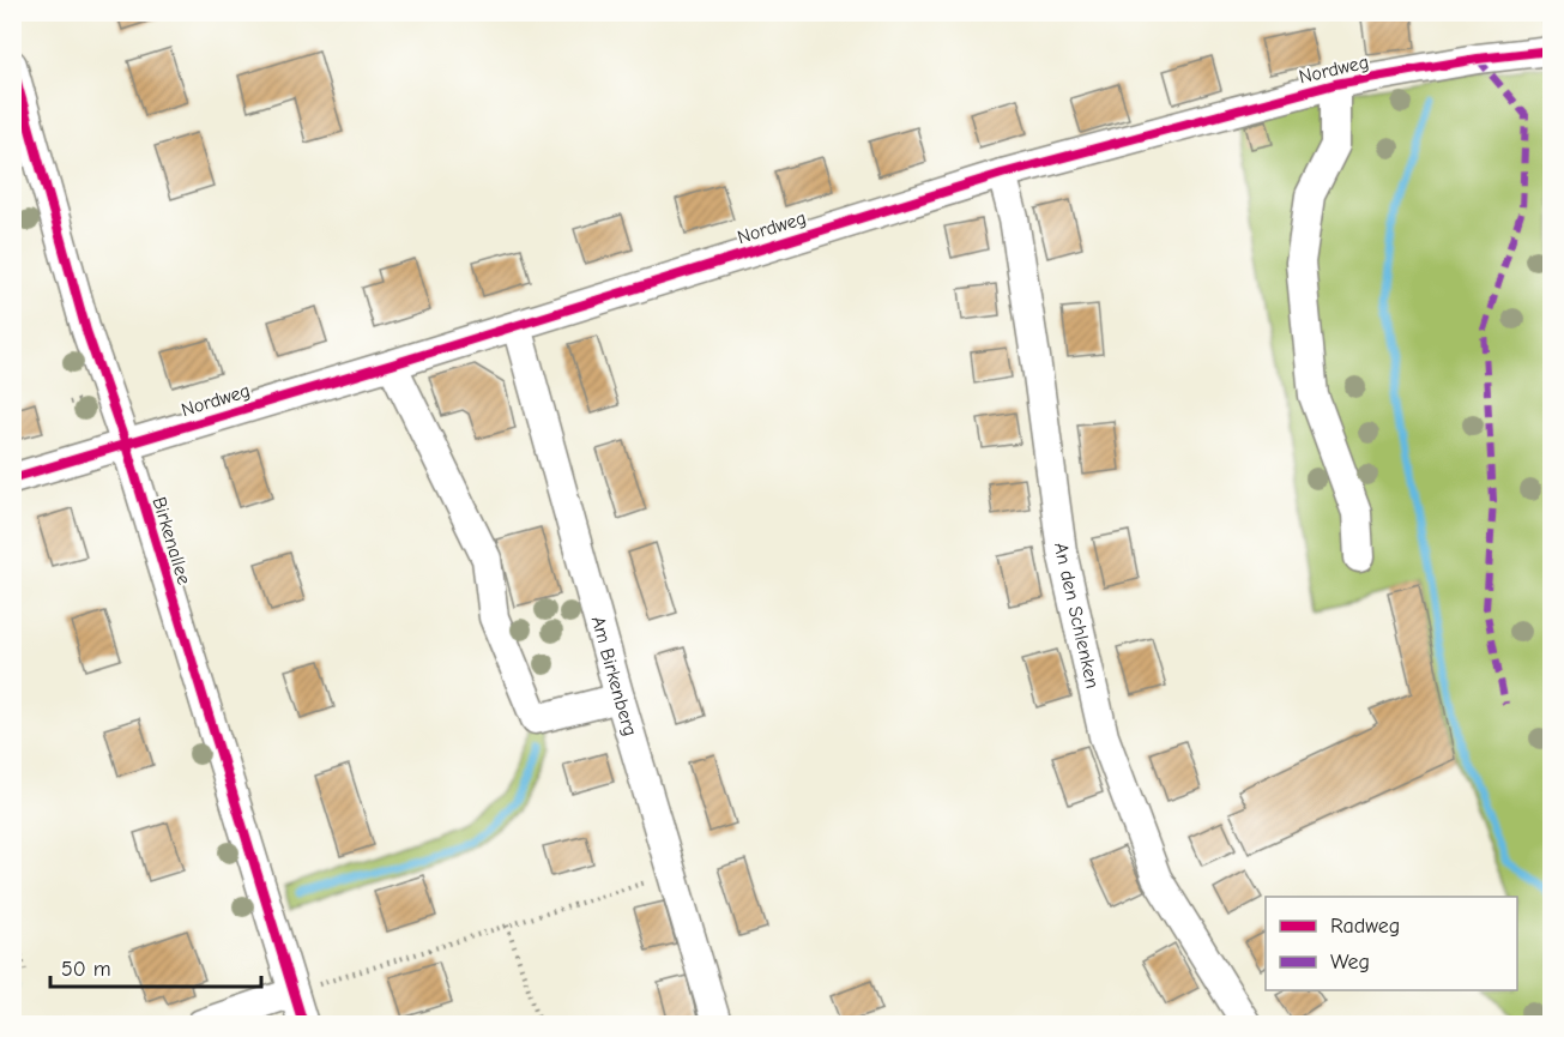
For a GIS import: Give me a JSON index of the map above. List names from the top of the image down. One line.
{"streets":{"street":["Nordweg","Birkenallee","An den Schlenken","Am Birkenberg"]},"crossings":[["Nordweg","Birkenallee"],["Nordweg","An den Schlenken"],["Nordweg","Am Birkenberg"]],"legend":["Radweg","Weg"],"scale_bar":"50 m"}
